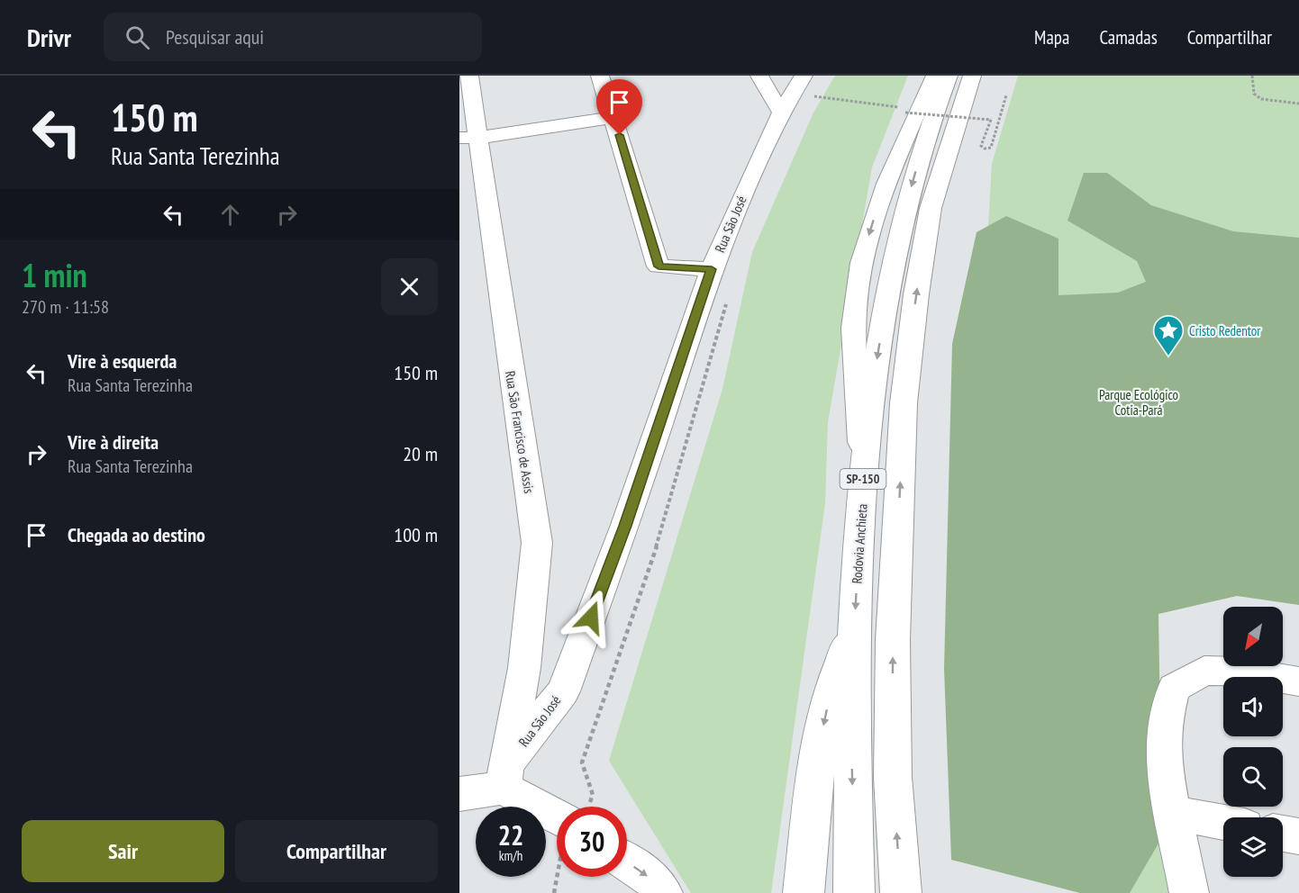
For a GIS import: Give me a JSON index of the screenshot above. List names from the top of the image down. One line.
{"streets":{"highway":["SP-150","Rodovia Anchieta"],"street":["Rua São José","Rua São Francisco de Assis"]},"crossings":[["Rua São José","Rua São Francisco de Assis"]],"parks":["Parque Ecológico Cotia-Pará"],"places":{"place":["Cristo Redentor"]},"north":"bottom left","page":{"header":"Drivr","search":"Pesquisar aqui","nav":["Mapa","Camadas","Compartilhar"],"turn":["150 m","Rua Santa Terezinha"],"heading":["1 min","270 m · 11:58"],"list":[{"name":"Vire à esquerda","note":"Rua Santa Terezinha","value":"150 m"},{"name":"Vire à direita","note":"Rua Santa Terezinha","value":"20 m"},{"name":"Chegada ao destino","value":"100 m"}],"speed":"22 km/h","limit":"30","buttons":["Sair","Compartilhar"]}}
